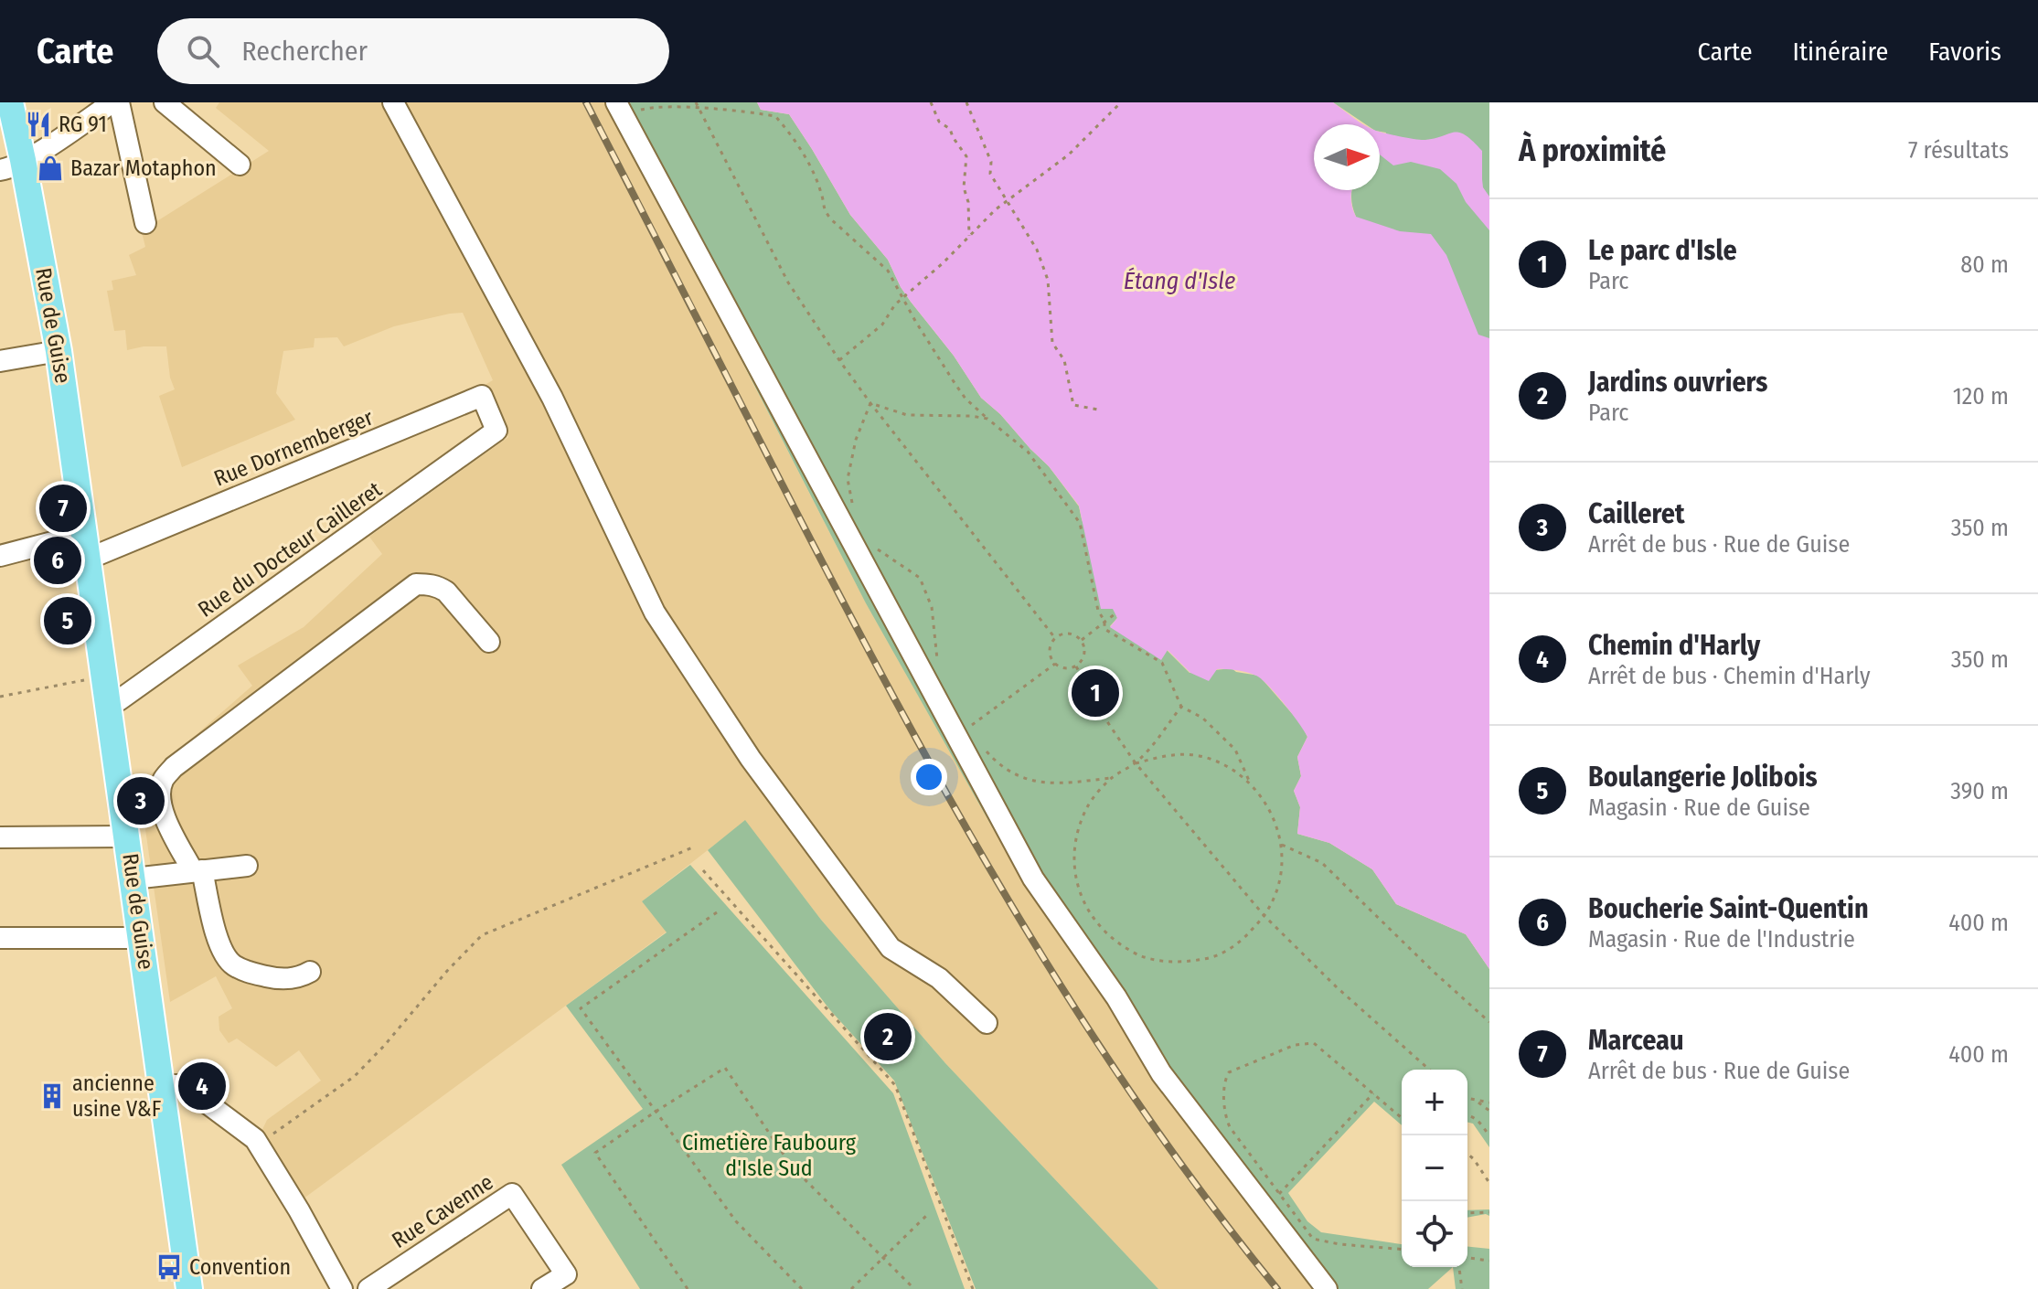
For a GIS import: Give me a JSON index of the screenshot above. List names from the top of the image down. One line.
{"streets":{"main road":["Rue de Guise"],"street":["Rue Dornemberger","Rue du Docteur Cailleret","Rue Cavenne"]},"crossings":[["Rue de Guise","Rue Dornemberger"],["Rue de Guise","Rue du Docteur Cailleret"],["Rue Dornemberger","Rue du Docteur Cailleret"]],"water":["Étang d'Isle"],"parks":["Cimetière Faubourg d'Isle Sud"],"places":{"restaurant":["RG 91"],"shop":["Bazar Motaphon"],"building":["ancienne usine V&F"],"bus stop":["Convention"]},"north":"right","page":{"header":"Carte","search":"Rechercher","nav":["Carte","Itinéraire","Favoris"],"heading":["À proximité","7 résultats"],"list":[{"mark":"1","name":"Le parc d'Isle","note":"Parc","value":"80 m"},{"mark":"2","name":"Jardins ouvriers","note":"Parc","value":"120 m"},{"mark":"3","name":"Cailleret","note":"Arrêt de bus · Rue de Guise","value":"350 m"},{"mark":"4","name":"Chemin d'Harly","note":"Arrêt de bus · Chemin d'Harly","value":"350 m"},{"mark":"5","name":"Boulangerie Jolibois","note":"Magasin · Rue de Guise","value":"390 m"},{"mark":"6","name":"Boucherie Saint-Quentin","note":"Magasin · Rue de l'Industrie","value":"400 m"},{"mark":"7","name":"Marceau","note":"Arrêt de bus · Rue de Guise","value":"400 m"}],"pins":["7","6","5","1","3","2","4"],"map_buttons":["+","−"]}}
